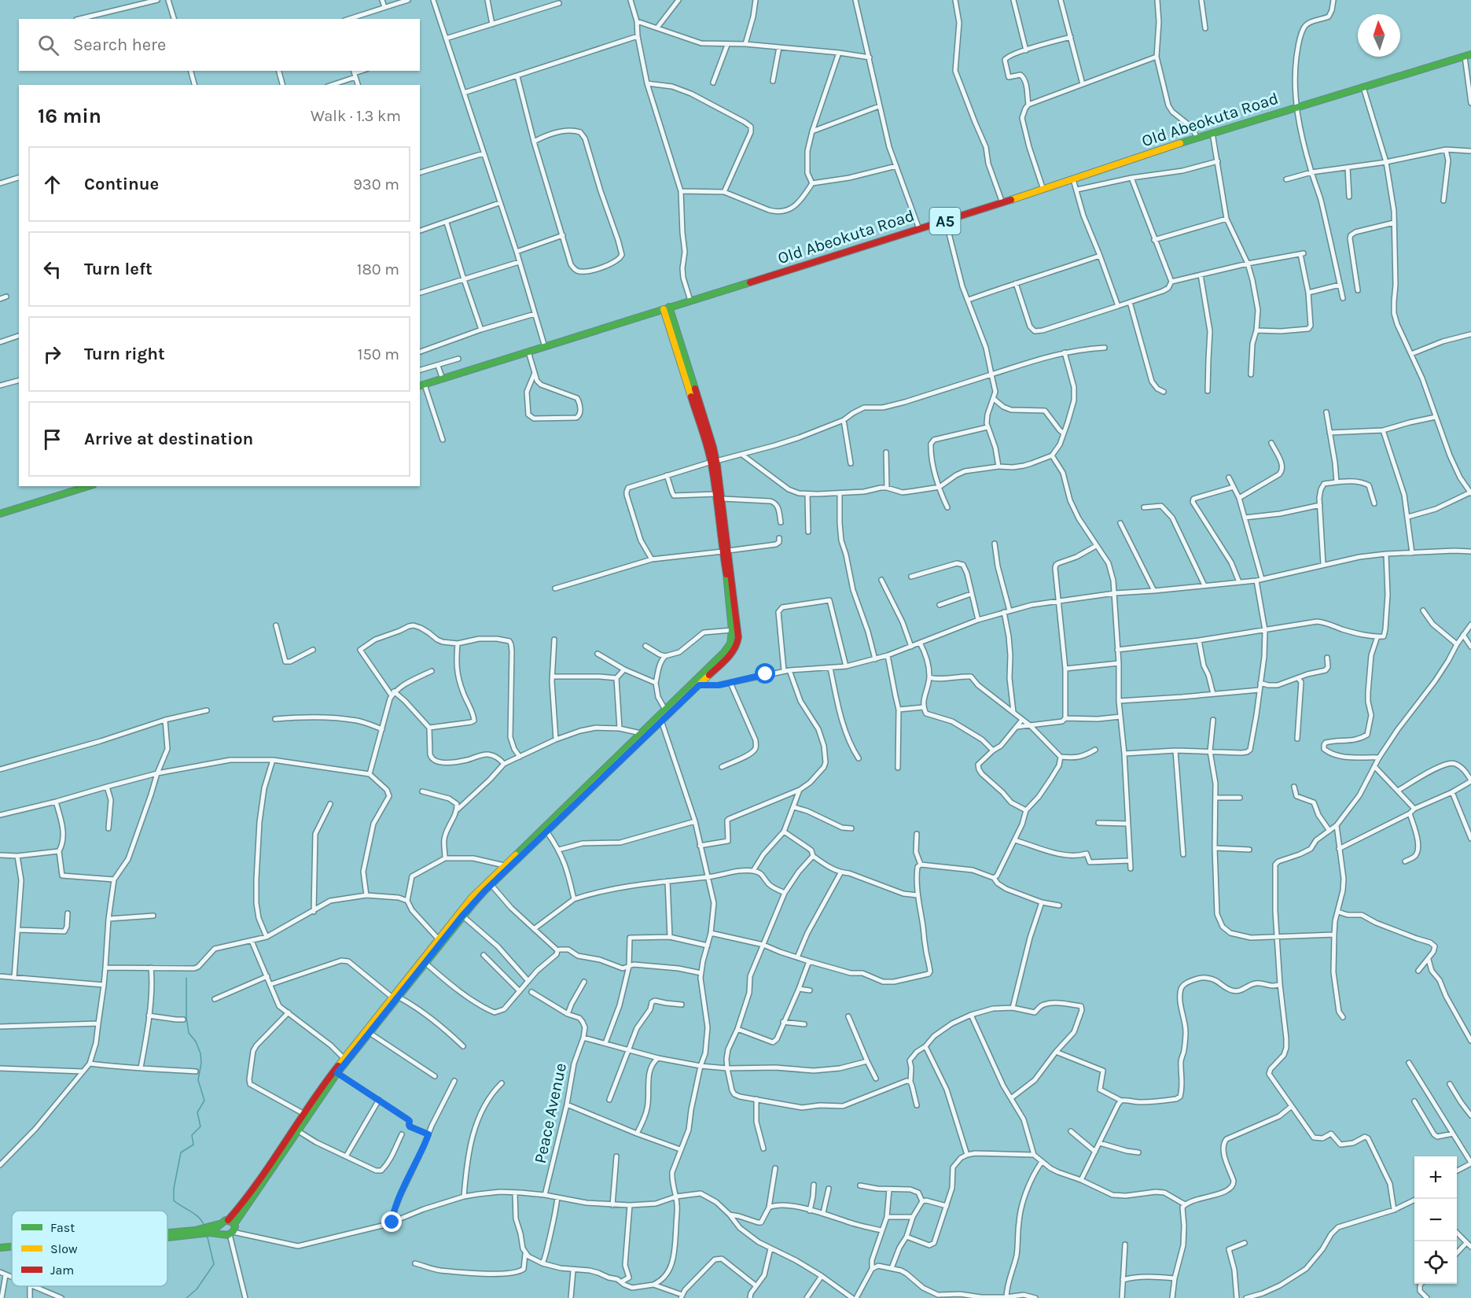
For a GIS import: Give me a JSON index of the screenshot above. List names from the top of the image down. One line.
{"streets":{"main road":["Old Abeokuta Road","A5"],"street":["Peace Avenue"]},"legend":["Fast","Slow","Jam"],"north":"top","page":{"search":"Search here","heading":["16 min","Walk · 1.3 km"],"list":[["Continue","930 m"],["Turn left","180 m"],["Turn right","150 m"],"Arrive at destination"],"map_buttons":["+","−"]}}
